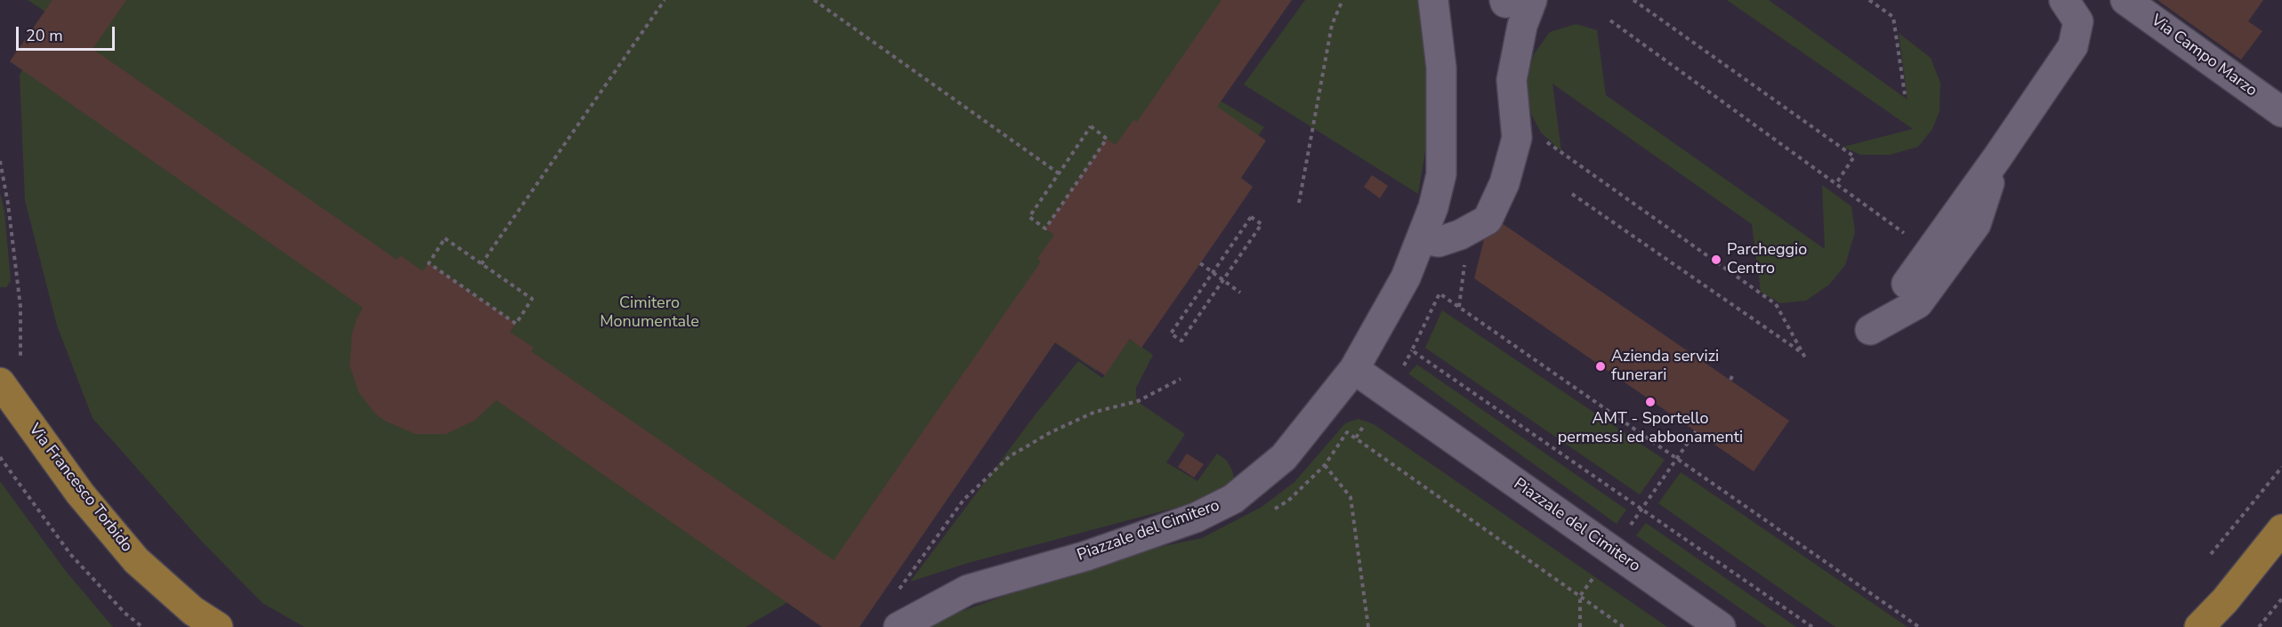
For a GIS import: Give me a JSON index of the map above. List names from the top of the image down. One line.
{"streets":{"main road":["Via Francesco Torbido"],"street":["Via Campo Marzo","Piazzale del Cimitero"]},"parks":["Cimitero Monumentale"],"places":["Parcheggio Centro","Azienda servizi funerari","AMT - Sportello permessi ed abbonamenti"],"scale_bar":"20 m"}
